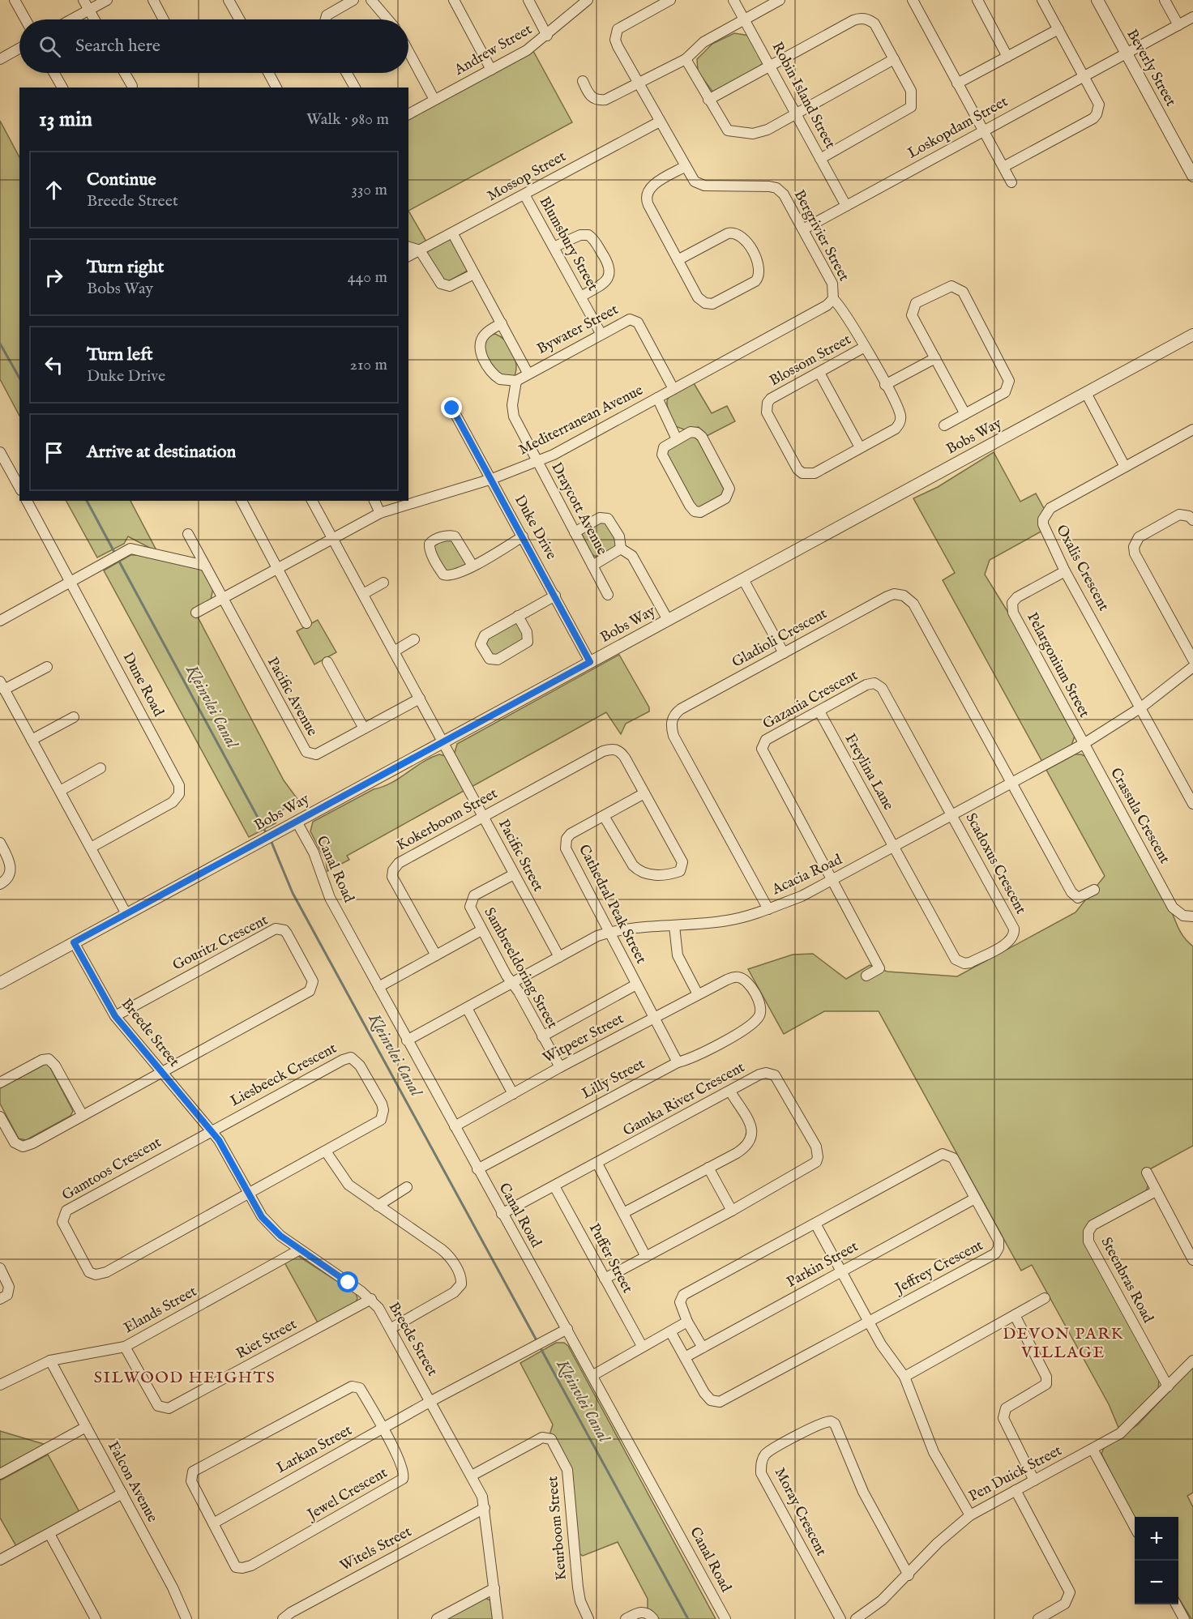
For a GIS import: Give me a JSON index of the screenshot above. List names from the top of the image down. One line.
{"streets":{"street":["Andrew Street","Beverly Street","Robin Island Street","Loskopdam Street","Mossop Street","Bergrivier Street","Blumsbury Street","Bywater Street","Blossom Street","Mediterranean Avenue","Bobs Way","Draycott Avenue","Duke Drive","Oxalis Crescent","Gladioli Crescent","Pelargonium Street","Dune Road","Pacific Avenue","Gazania Crescent","Freylina Lane","Crassula Crescent","Kokerboom Street","Pacific Street","Scadoxus Crescent","Canal Road","Acacia Road","Cathedral Peak Street","Gouritz Crescent","Sambreeldoring Street","Breede Street","Witpeer Street","Liesbeeck Crescent","Lilly Street","Gamka River Crescent","Gamtoos Crescent","Puffer Street","Parkin Street","Jeffrey Crescent","Steenbras Road","Elands Street","Riet Street","Larkan Street","Pen Duick Street","Falcon Avenue","Jewel Crescent","Moray Crescent","Keurboom Street","Witels Street"]},"crossings":[["Beverly Street","Loskopdam Street"],["Robin Island Street","Loskopdam Street"],["Loskopdam Street","Bergrivier Street"],["Mossop Street","Bergrivier Street"],["Mossop Street","Blumsbury Street"],["Bergrivier Street","Blossom Street"],["Bergrivier Street","Mediterranean Avenue"],["Blumsbury Street","Bywater Street"],["Bywater Street","Mediterranean Avenue"],["Bywater Street","Draycott Avenue"],["Mediterranean Avenue","Draycott Avenue"],["Mediterranean Avenue","Duke Drive"],["Mediterranean Avenue","Pacific Avenue"],["Mediterranean Avenue","Pacific Street"],["Bobs Way","Duke Drive"],["Bobs Way","Pacific Street"],["Bobs Way","Canal Road"],["Bobs Way","Breede Street"],["Oxalis Crescent","Pelargonium Street"],["Oxalis Crescent","Acacia Road"],["Gladioli Crescent","Acacia Road"],["Pelargonium Street","Crassula Crescent"],["Pelargonium Street","Acacia Road"],["Pacific Avenue","Pacific Street"],["Gazania Crescent","Freylina Lane"],["Gazania Crescent","Scadoxus Crescent"],["Gazania Crescent","Acacia Road"],["Freylina Lane","Scadoxus Crescent"],["Freylina Lane","Acacia Road"],["Crassula Crescent","Acacia Road"],["Kokerboom Street","Pacific Street"],["Kokerboom Street","Cathedral Peak Street"],["Pacific Street","Acacia Road"],["Pacific Street","Sambreeldoring Street"],["Scadoxus Crescent","Acacia Road"],["Canal Road","Acacia Road"],["Canal Road","Witpeer Street"],["Canal Road","Lilly Street"],["Canal Road","Larkan Street"],["Acacia Road","Cathedral Peak Street"],["Acacia Road","Sambreeldoring Street"],["Cathedral Peak Street","Witpeer Street"],["Cathedral Peak Street","Lilly Street"],["Gouritz Crescent","Breede Street"],["Sambreeldoring Street","Witpeer Street"],["Breede Street","Liesbeeck Crescent"],["Breede Street","Gamtoos Crescent"],["Breede Street","Elands Street"],["Breede Street","Riet Street"],["Breede Street","Larkan Street"],["Breede Street","Keurboom Street"],["Breede Street","Witels Street"],["Witpeer Street","Lilly Street"],["Liesbeeck Crescent","Gamtoos Crescent"],["Gamka River Crescent","Puffer Street"],["Parkin Street","Jeffrey Crescent"],["Steenbras Road","Pen Duick Street"],["Elands Street","Riet Street"],["Elands Street","Falcon Avenue"],["Larkan Street","Jewel Crescent"],["Pen Duick Street","Moray Crescent"]],"districts":["DEVON PARK VILLAGE","SILWOOD HEIGHTS"],"water":["Kleinvlei Canal"],"page":{"search":"Search here","heading":["13 min","Walk · 980 m"],"list":[["Continue","Breede Street","330 m"],["Turn right","Bobs Way","440 m"],["Turn left","Duke Drive","210 m"],"Arrive at destination"],"map_buttons":["+","−"]}}
